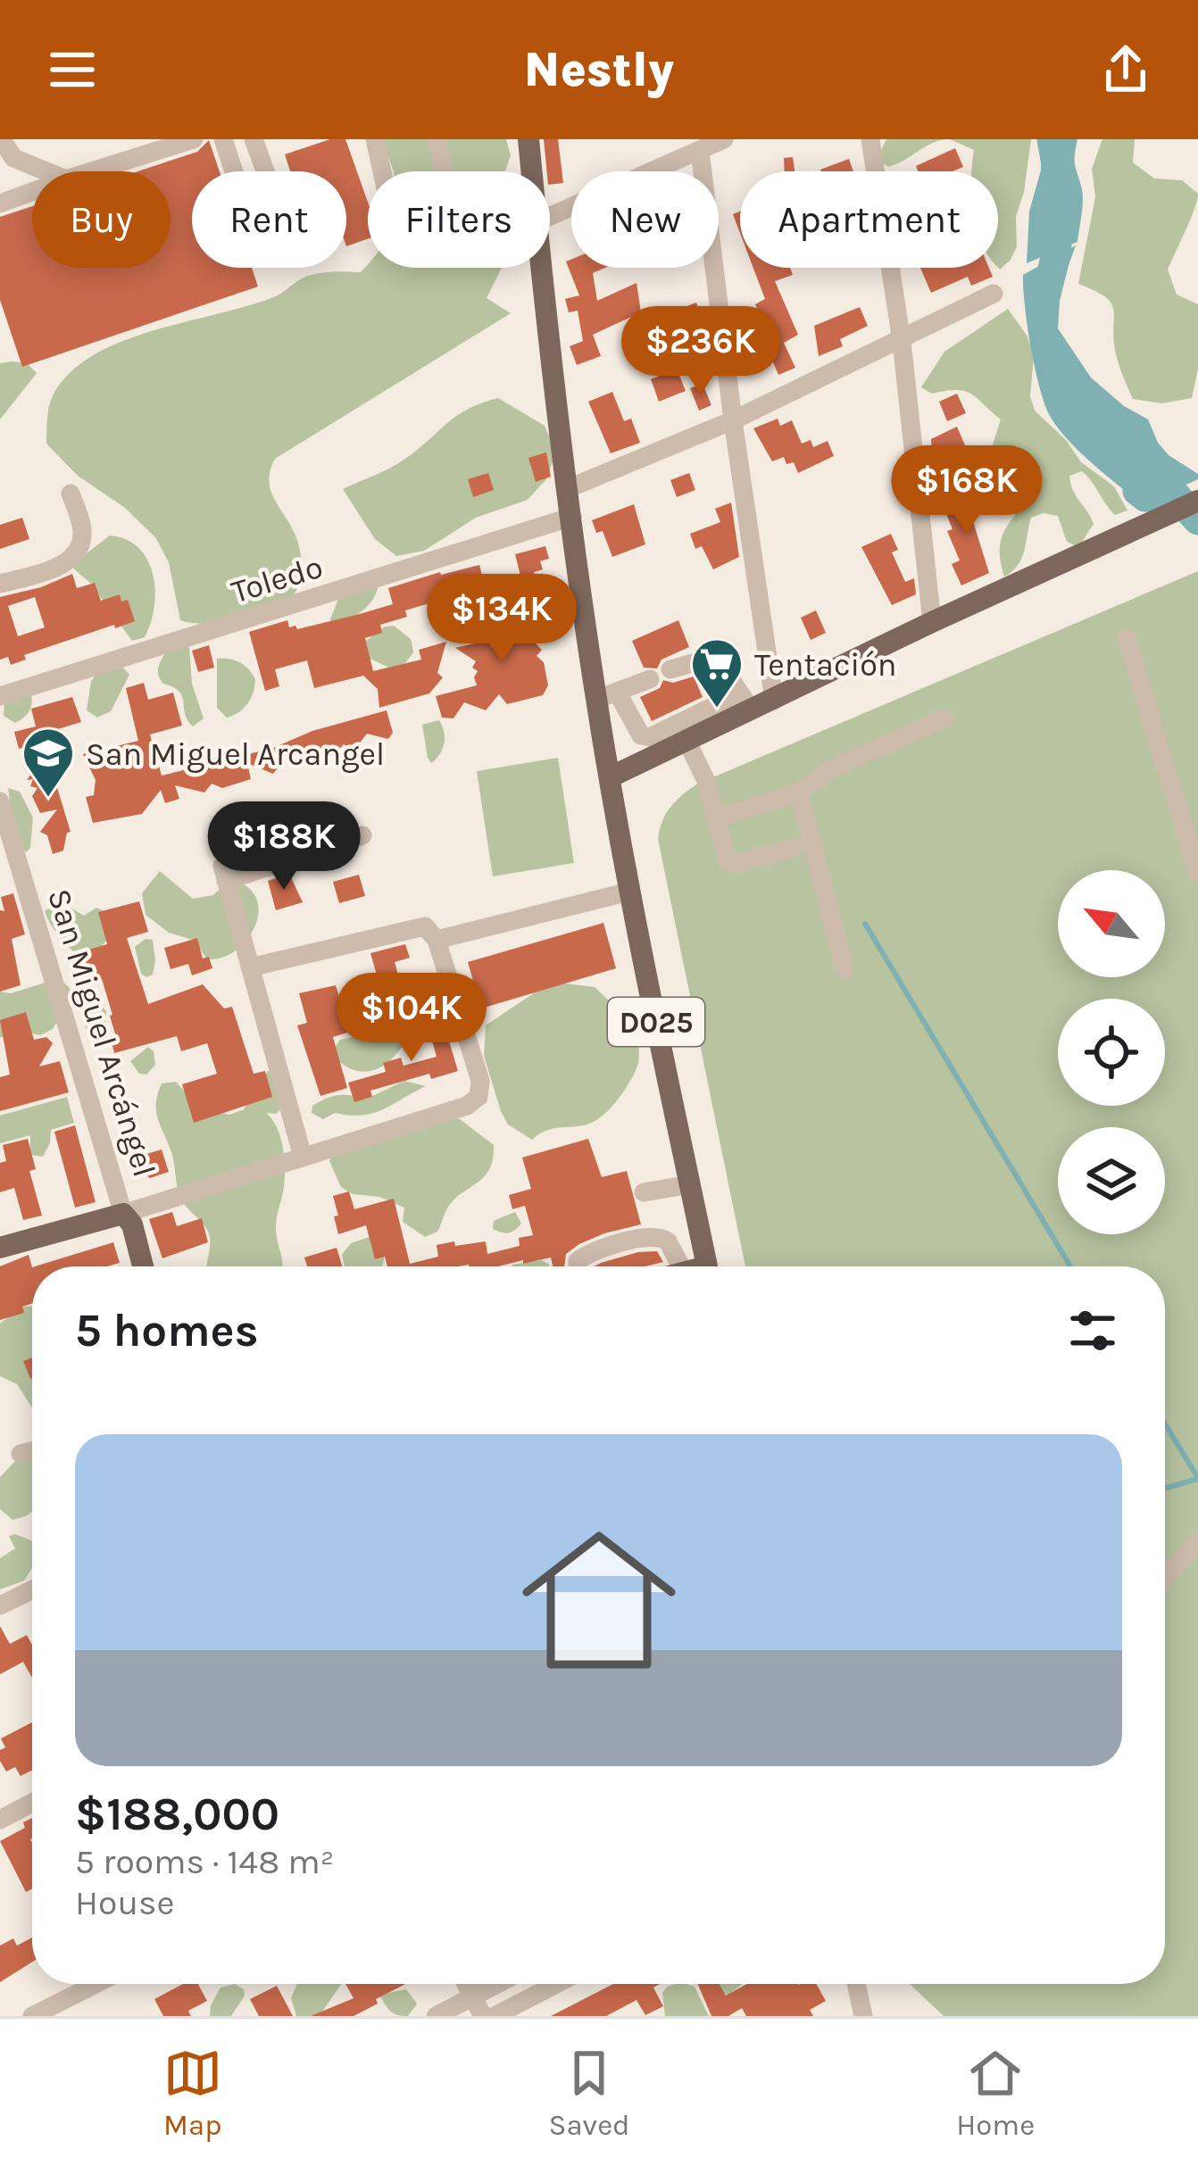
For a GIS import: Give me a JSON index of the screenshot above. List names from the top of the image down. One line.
{"streets":{"main road":["D025","San Miguel Arcángel"],"street":["Toledo"]},"places":{"supermarket":["Tentación"],"school or university":["San Miguel Arcangel"]},"north":"top left","page":{"header":"Nestly","chip":["Buy","Rent","Filters","New","Apartment"],"price":["$236K","$168K","$134K","$188K","$104K"],"heading":"5 homes","list":[{"name":"$188,000","note":"5 rooms · 148 m² · House"}],"tabs":["Map","Saved","Home"]}}
